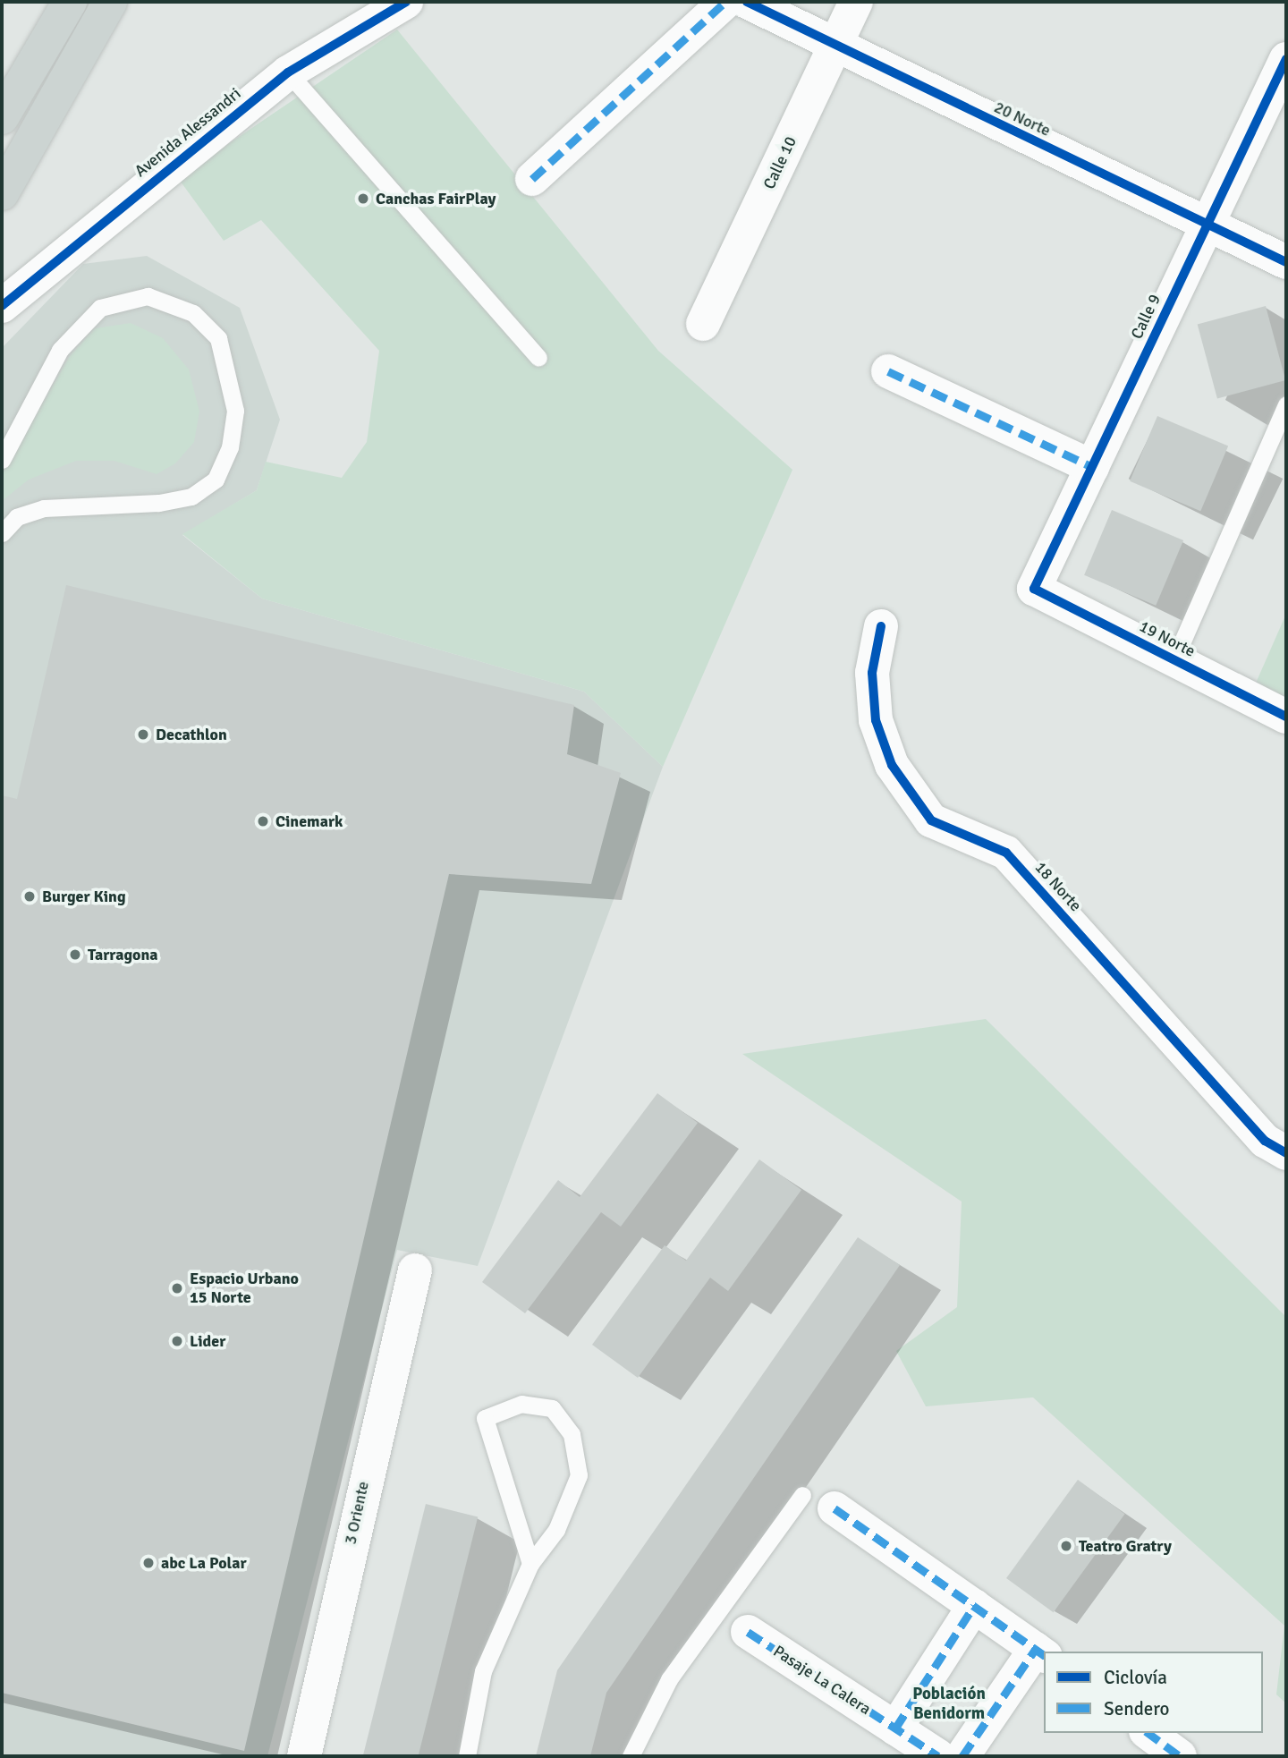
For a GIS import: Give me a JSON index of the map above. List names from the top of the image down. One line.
{"streets":{"street":["20 Norte","Avenida Alessandri","Calle 10","Calle 9","19 Norte","18 Norte","3 Oriente","Pasaje La Calera"]},"crossings":[["20 Norte","Calle 10"],["20 Norte","Calle 9"],["Calle 9","19 Norte"]],"districts":["Población Benidorm"],"places":["Canchas FairPlay","Decathlon","Cinemark","Burger King","Tarragona","Espacio Urbano 15 Norte","Lider","Teatro Gratry","abc La Polar"],"legend":["Ciclovía","Sendero"]}
